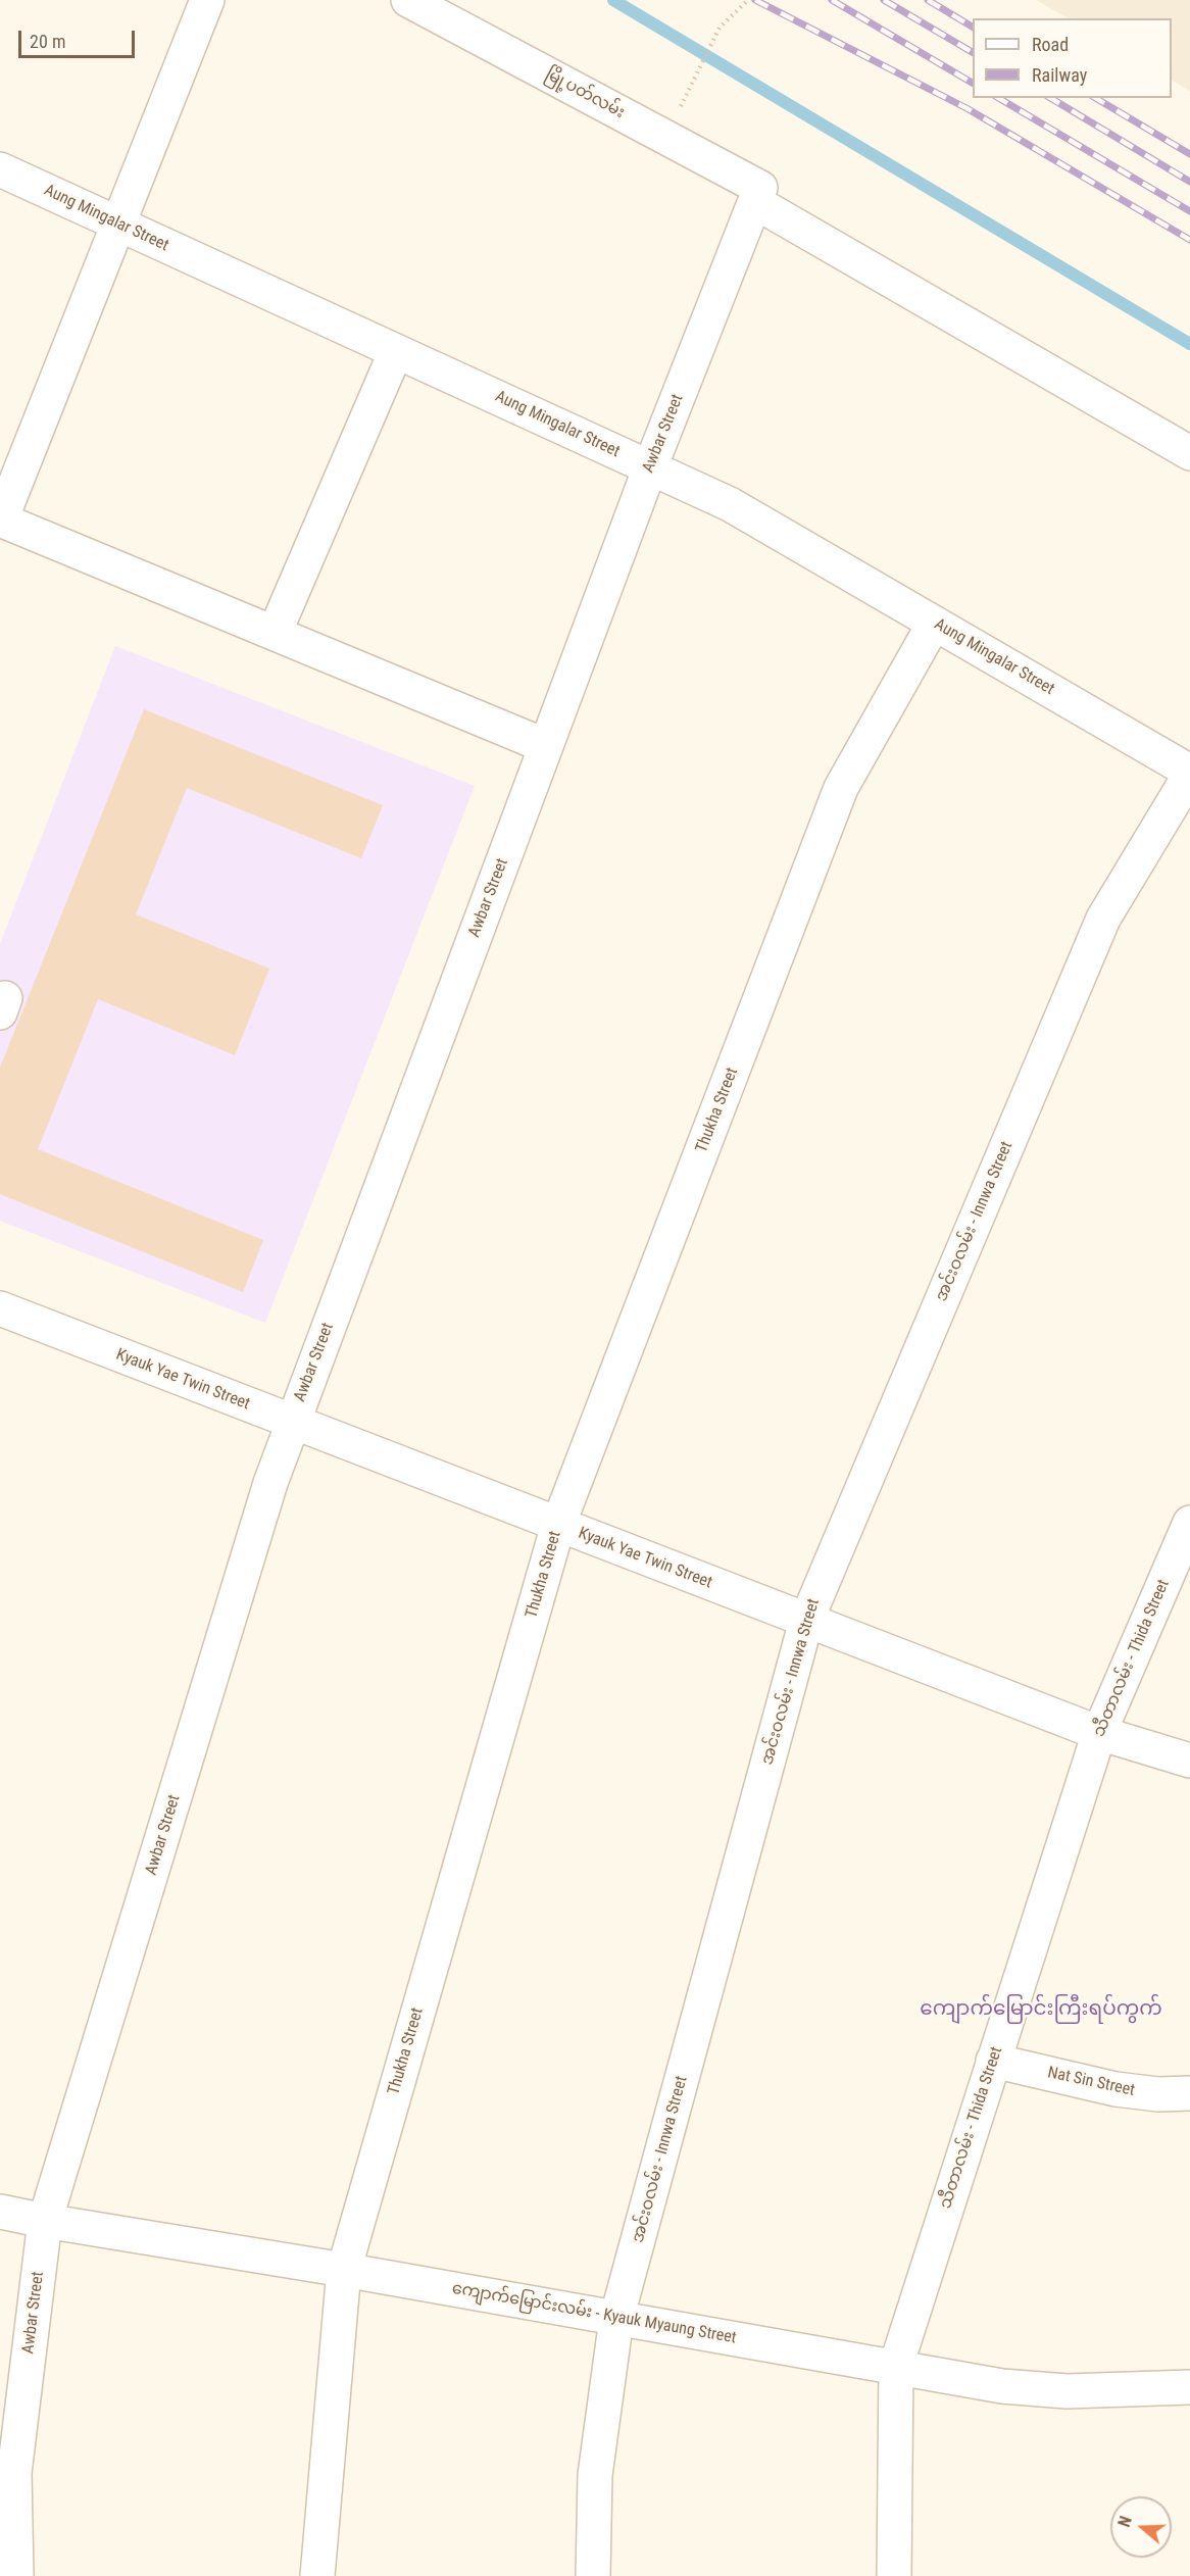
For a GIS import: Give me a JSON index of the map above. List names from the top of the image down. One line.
{"streets":{"street":["မြို့ပတ်လမ်း","Aung Mingalar Street","Awbar Street","Thukha Street","အင်းဝလမ်း - Innwa Street","Kyauk Yae Twin Street","သီတာလမ်း - Thida Street","Nat Sin Street","ကျောက်မြောင်းလမ်း - Kyauk Myaung Street"]},"crossings":[["မြို့ပတ်လမ်း","Awbar Street"],["Aung Mingalar Street","Awbar Street"],["Aung Mingalar Street","Thukha Street"],["Aung Mingalar Street","အင်းဝလမ်း - Innwa Street"],["Awbar Street","Kyauk Yae Twin Street"],["Awbar Street","ကျောက်မြောင်းလမ်း - Kyauk Myaung Street"],["Thukha Street","Kyauk Yae Twin Street"],["Thukha Street","ကျောက်မြောင်းလမ်း - Kyauk Myaung Street"],["အင်းဝလမ်း - Innwa Street","Kyauk Yae Twin Street"],["အင်းဝလမ်း - Innwa Street","ကျောက်မြောင်းလမ်း - Kyauk Myaung Street"],["Kyauk Yae Twin Street","သီတာလမ်း - Thida Street"],["သီတာလမ်း - Thida Street","Nat Sin Street"],["သီတာလမ်း - Thida Street","ကျောက်မြောင်းလမ်း - Kyauk Myaung Street"]],"districts":["ကျောက်မြောင်းကြီးရပ်ကွက်"],"legend":["Road","Railway"],"scale_bar":"20 m","north":"left"}
